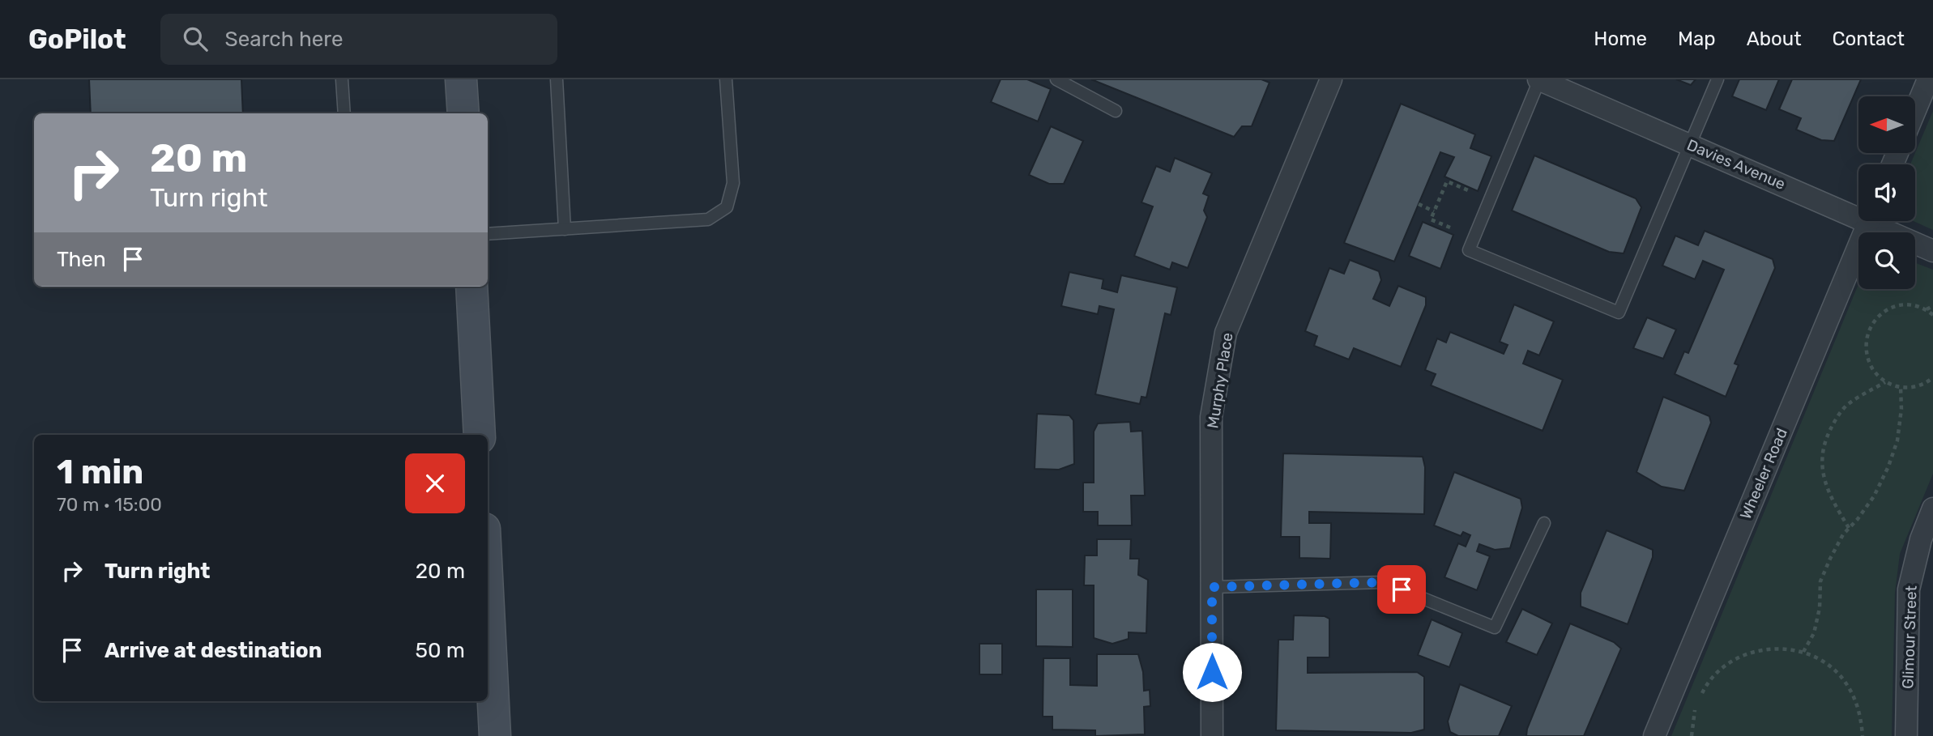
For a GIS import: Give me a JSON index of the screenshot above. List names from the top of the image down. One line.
{"streets":{"street":["Davies Avenue","Murphy Place","Wheeler Road","Glimour Street"]},"north":"left","page":{"header":"GoPilot","search":"Search here","nav":["Home","Map","About","Contact"],"turn":["20 m","Turn right"],"then":"Then","heading":["1 min","70 m · 15:00"],"list":[{"name":"Turn right","value":"20 m"},{"name":"Arrive at destination","value":"50 m"}]}}
